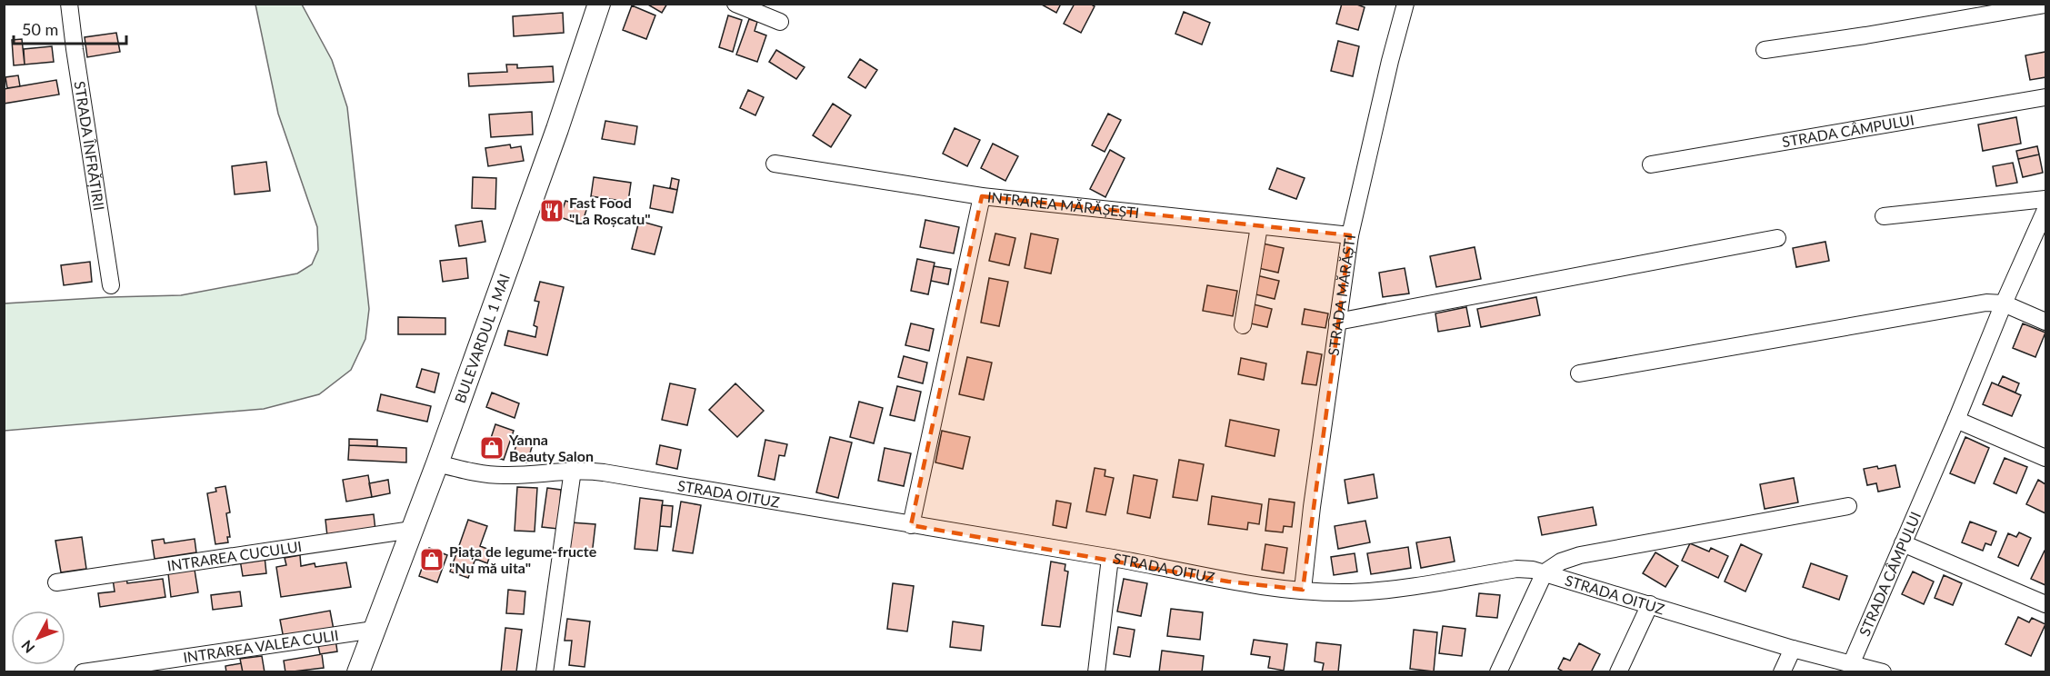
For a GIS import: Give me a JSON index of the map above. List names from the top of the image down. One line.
{"streets":{"main road":["BULEVARDUL 1 MAI"],"street":["STRADA CÂMPULUI","STRADA ÎNFRĂȚIRII","INTRAREA MĂRĂȘEȘTI","STRADA MĂRĂȘTI","STRADA OITUZ","INTRAREA CUCULUI","INTRAREA VALEA CULII"]},"crossings":[["STRADA CÂMPULUI","STRADA OITUZ"],["INTRAREA MĂRĂȘEȘTI","STRADA MĂRĂȘTI"],["INTRAREA MĂRĂȘEȘTI","STRADA OITUZ"],["STRADA MĂRĂȘTI","STRADA OITUZ"],["BULEVARDUL 1 MAI","STRADA OITUZ"],["BULEVARDUL 1 MAI","INTRAREA CUCULUI"],["BULEVARDUL 1 MAI","INTRAREA VALEA CULII"]],"places":{"restaurant":["Fast Food \"La Roșcatu\""],"shop":["Yanna Beauty Salon","Piața de legume-fructe \"Nu mă uita\""]},"scale_bar":"50 m","north":"bottom left"}
